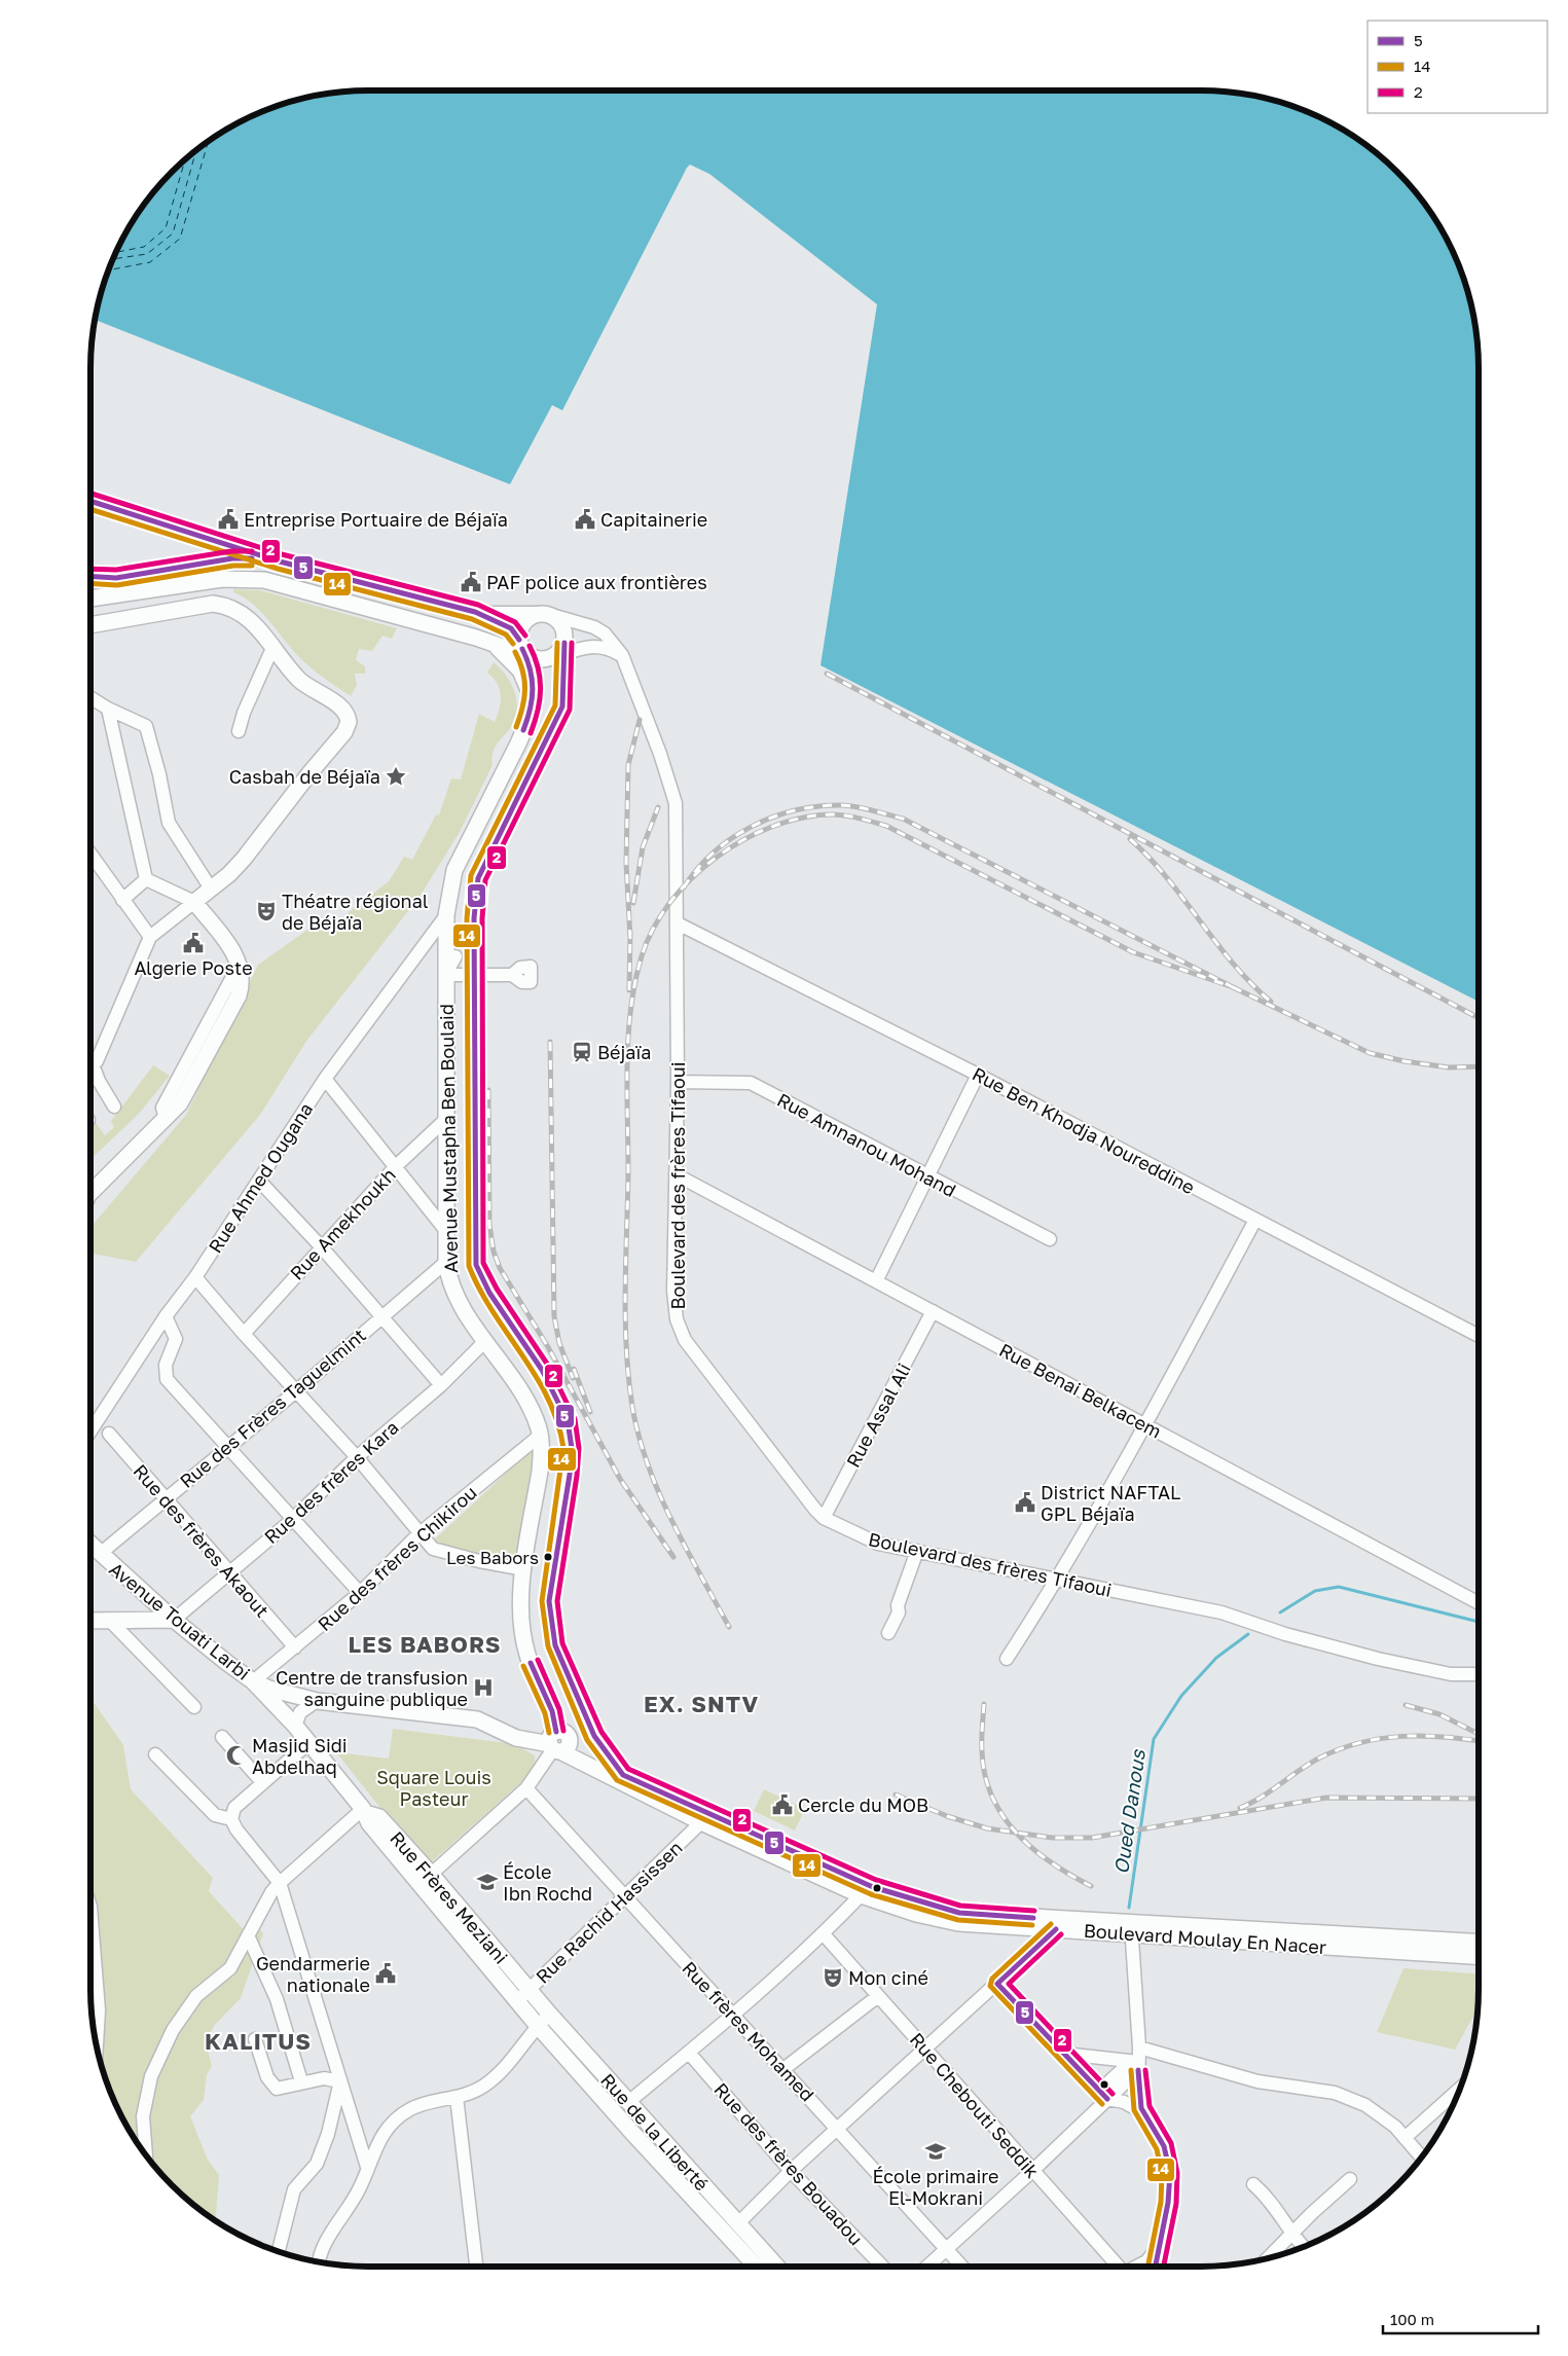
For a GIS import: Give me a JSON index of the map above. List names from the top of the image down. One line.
{"streets":{"main road":["Avenue Mustapha Ben Boulaid","Avenue Touati Larbi","Rue Frères Meziani","Boulevard Moulay En Nacer","Rue de la Liberté"],"street":["Rue Ben Khodja Noureddine","Rue Amnanou Mohand","Rue Ahmed Ougana","Boulevard des frères Tifaoui","Rue Amekhoukh","Rue Benai Belkacem","Rue des Frères Taguelmint","Rue Assal Ali","Rue des frères Kara","Rue des frères Akaout","Rue des frères Chikirou","Rue Rachid Hassissen","Rue frères Mohamed","Rue Chebouti Seddik","Rue des frères Bouadou"]},"crossings":[["Rue Ben Khodja Noureddine","Boulevard des frères Tifaoui"],["Avenue Mustapha Ben Boulaid","Rue Ahmed Ougana"],["Avenue Mustapha Ben Boulaid","Rue Amekhoukh"],["Avenue Mustapha Ben Boulaid","Rue des Frères Taguelmint"],["Avenue Mustapha Ben Boulaid","Rue des frères Kara"],["Avenue Mustapha Ben Boulaid","Rue des frères Chikirou"],["Avenue Mustapha Ben Boulaid","Avenue Touati Larbi"],["Avenue Mustapha Ben Boulaid","Boulevard Moulay En Nacer"],["Rue Amnanou Mohand","Boulevard des frères Tifaoui"],["Boulevard des frères Tifaoui","Rue Benai Belkacem"],["Boulevard des frères Tifaoui","Rue Assal Ali"],["Rue Benai Belkacem","Rue Assal Ali"],["Rue des Frères Taguelmint","Rue des frères Akaout"],["Rue des Frères Taguelmint","Avenue Touati Larbi"],["Rue des frères Kara","Rue des frères Akaout"],["Rue des frères Kara","Avenue Touati Larbi"],["Rue des frères Akaout","Rue des frères Chikirou"],["Rue des frères Chikirou","Avenue Touati Larbi"],["Rue des frères Chikirou","Rue Frères Meziani"],["Avenue Touati Larbi","Rue Frères Meziani"],["Avenue Touati Larbi","Boulevard Moulay En Nacer"],["Rue Frères Meziani","Rue Rachid Hassissen"],["Rue Frères Meziani","Rue de la Liberté"],["Rue Rachid Hassissen","Boulevard Moulay En Nacer"],["Rue Rachid Hassissen","Rue frères Mohamed"],["Rue Rachid Hassissen","Rue de la Liberté"]],"districts":["LES BABORS","EX. SNTV","KALITUS"],"water":["Oued Danous"],"parks":["Square Louis Pasteur"],"places":{"public building":["Entreprise Portuaire de Béjaïa","Capitainerie","PAF police aux frontières","Algerie Poste","District NAFTAL GPL Béjaïa","Cercle du MOB","Gendarmerie nationale"],"place":["Casbah de Béjaïa"],"theatre":["Théatre régional de Béjaïa","Mon ciné"],"station":["Béjaïa"],"other":["Les Babors"],"hospital":["Centre de transfusion sanguine publique"],"mosque":["Masjid Sidi Abdelhaq"],"school or university":["École Ibn Rochd","École primaire El-Mokrani"]},"lines":["transit line 2","transit line 5","transit line 14"],"legend":["5","14","2"],"scale_bar":"100 m"}
